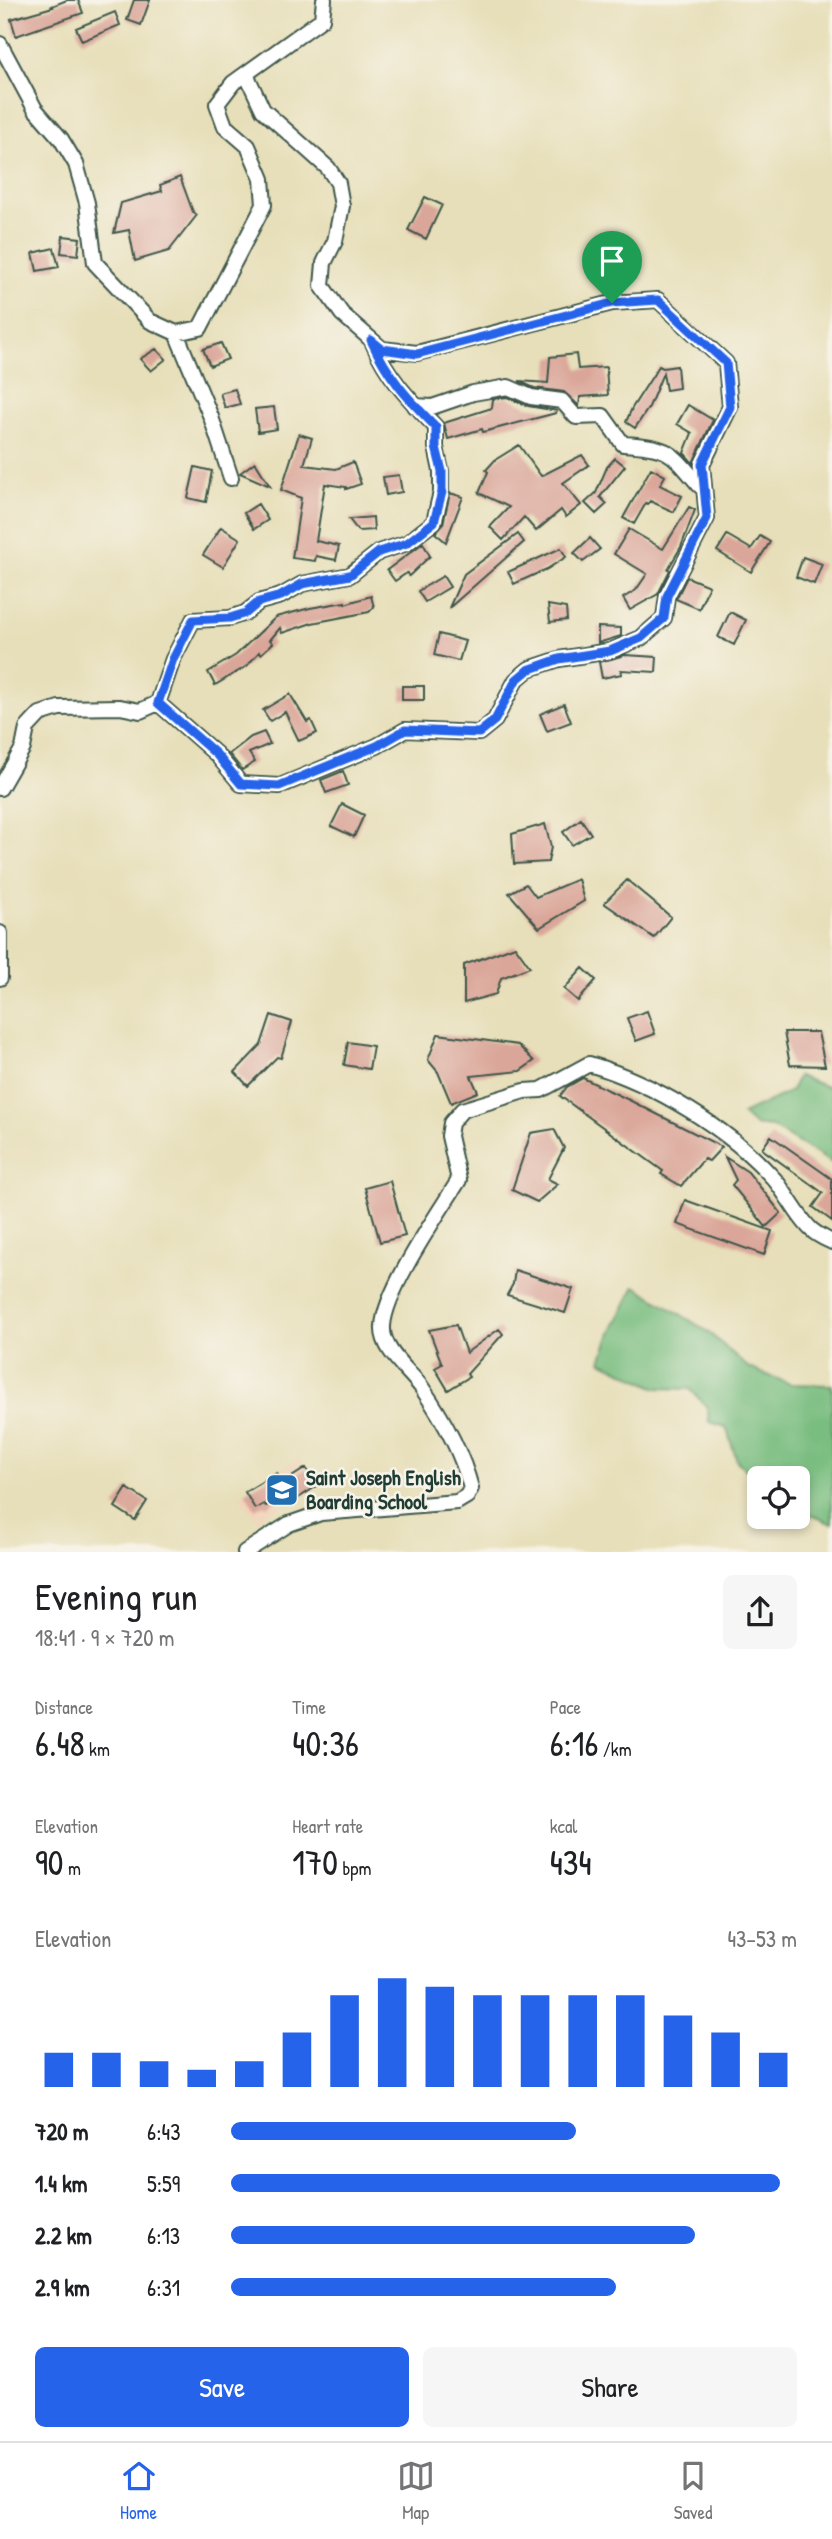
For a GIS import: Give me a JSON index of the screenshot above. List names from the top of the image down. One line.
{"places":{"school or university":["Saint Joseph English Boarding School"]},"page":{"heading":["Evening run","18:41 · 9 × 720 m"],"stats":[["Distance","6.48 km"],["Time","40:36"],["Pace","6:16 /km"],["Elevation","90 m"],["Heart rate","170 bpm"],["kcal","434"]],"chart":["Elevation","43–53 m"],"list":[{"name":"720 m","note":"6:43"},{"name":"1.4 km","note":"5:59"},{"name":"2.2 km","note":"6:13"},{"name":"2.9 km","note":"6:31"}],"buttons":["Save","Share"],"tabs":["Home","Map","Saved"]}}
